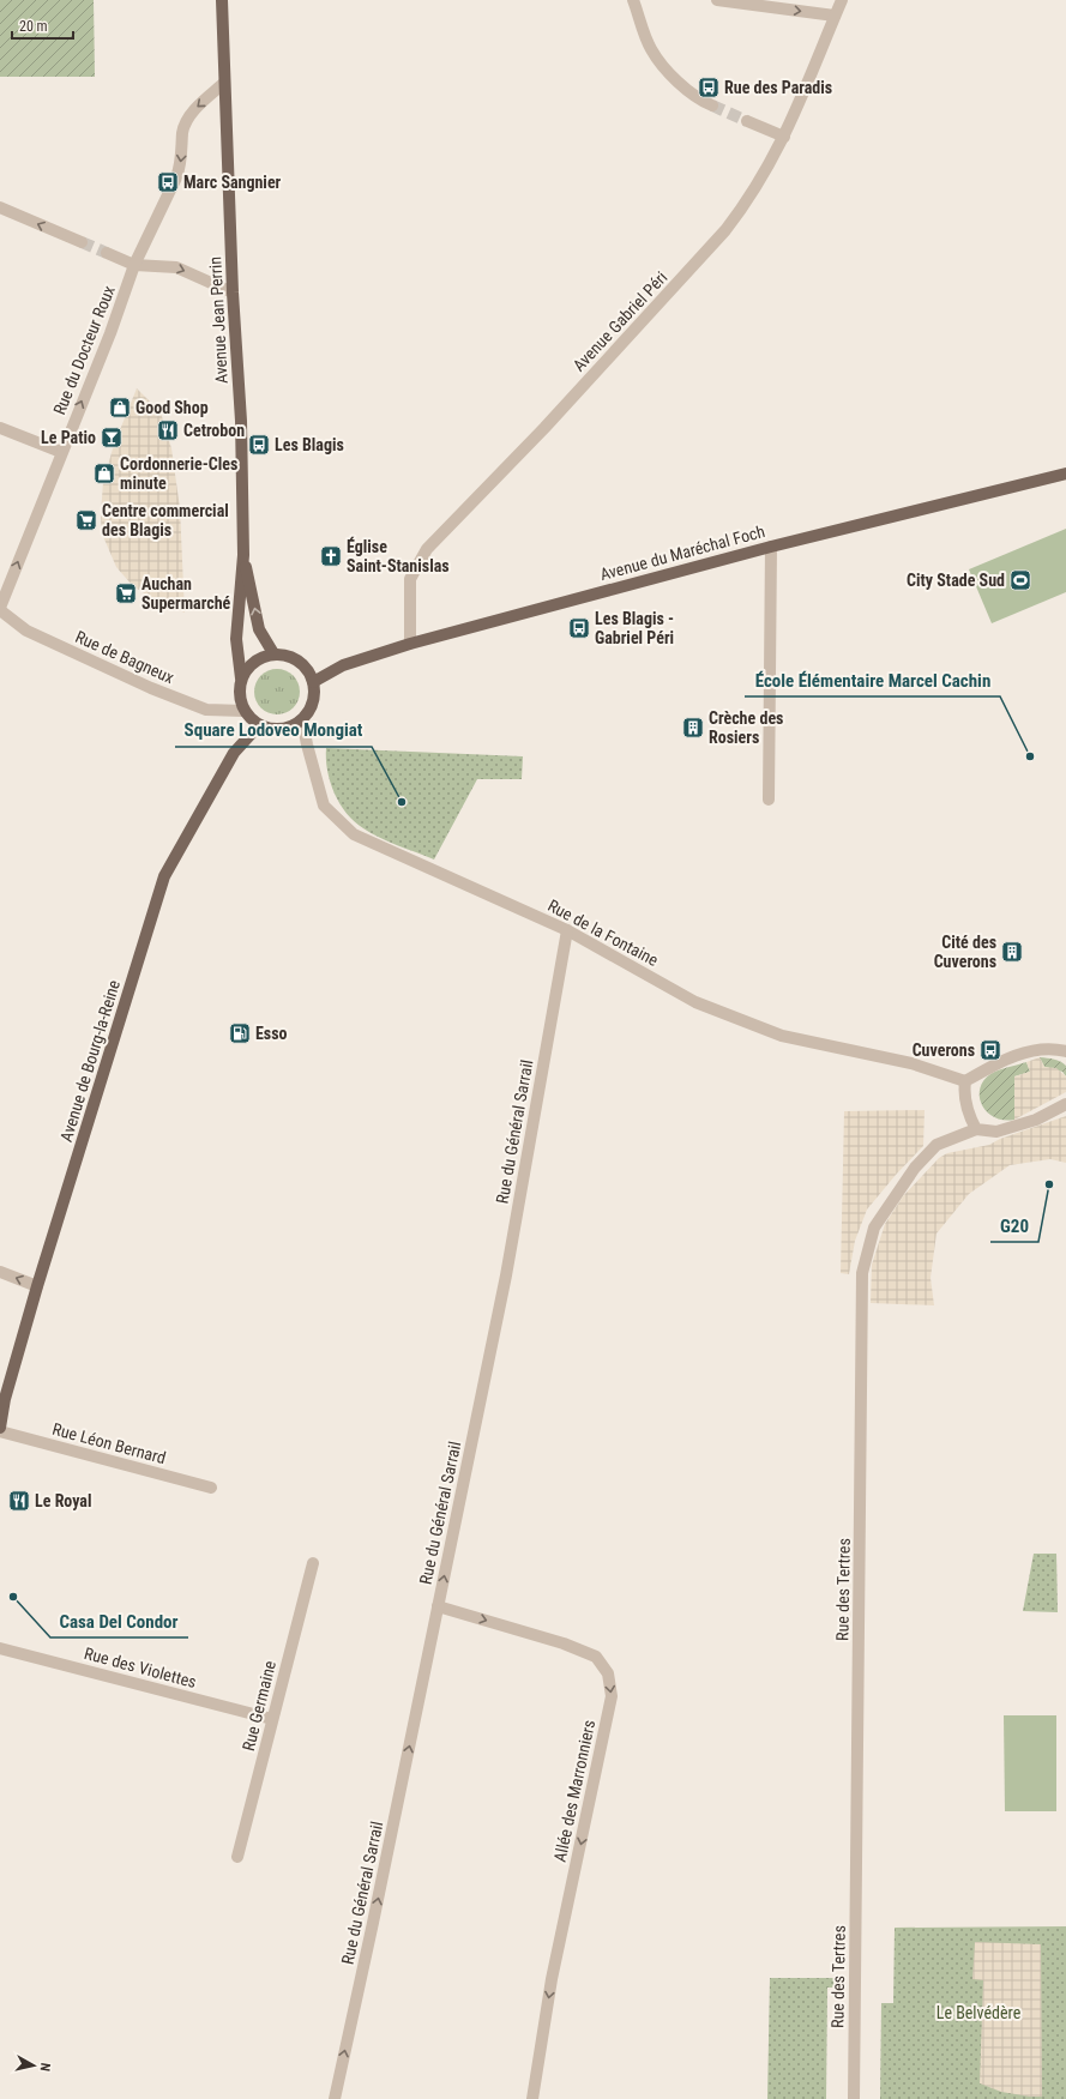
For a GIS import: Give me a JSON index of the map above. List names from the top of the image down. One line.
{"streets":{"main road":["Avenue Jean Perrin","Avenue du Maréchal Foch","Avenue de Bourg-la-Reine"],"street":["Avenue Gabriel Péri","Rue du Docteur Roux","Rue de Bagneux","Rue de la Fontaine","Rue du Général Sarrail","Rue Léon Bernard","Rue des Tertres","Rue des Violettes","Rue Germaine","Allée des Marronniers"]},"crossings":[["Avenue Jean Perrin","Avenue du Maréchal Foch"],["Avenue Jean Perrin","Rue de Bagneux"],["Avenue Jean Perrin","Rue de la Fontaine"],["Avenue Jean Perrin","Avenue de Bourg-la-Reine"],["Avenue Gabriel Péri","Avenue du Maréchal Foch"],["Rue du Docteur Roux","Rue de Bagneux"],["Avenue du Maréchal Foch","Rue de Bagneux"],["Avenue du Maréchal Foch","Rue de la Fontaine"],["Avenue du Maréchal Foch","Avenue de Bourg-la-Reine"],["Rue de Bagneux","Rue de la Fontaine"],["Rue de Bagneux","Avenue de Bourg-la-Reine"],["Rue de la Fontaine","Avenue de Bourg-la-Reine"],["Rue de la Fontaine","Rue du Général Sarrail"],["Rue du Général Sarrail","Allée des Marronniers"],["Rue des Violettes","Rue Germaine"]],"one_way":["Rue du Docteur Roux","Rue du Général Sarrail","Allée des Marronniers"],"parks":["Le Belvédère"],"places":{"bus stop":["Rue des Paradis","Marc Sangnier","Les Blagis","Les Blagis - Gabriel Péri","Cuverons"],"shop":["Good Shop","Cordonnerie-Cles minute"],"restaurant":["Cetrobon","Le Royal"],"bar":["Le Patio"],"supermarket":["Centre commercial des Blagis","Auchan Supermarché"],"church":["Église Saint-Stanislas"],"sports":["City Stade Sud"],"building":["Crèche des Rosiers","Cité des Cuverons"],"other":["École Élémentaire Marcel Cachin","Square Lodoveo Mongiat","G20","Casa Del Condor"],"fuel station":["Esso"]},"scale_bar":"20 m","north":"right"}
